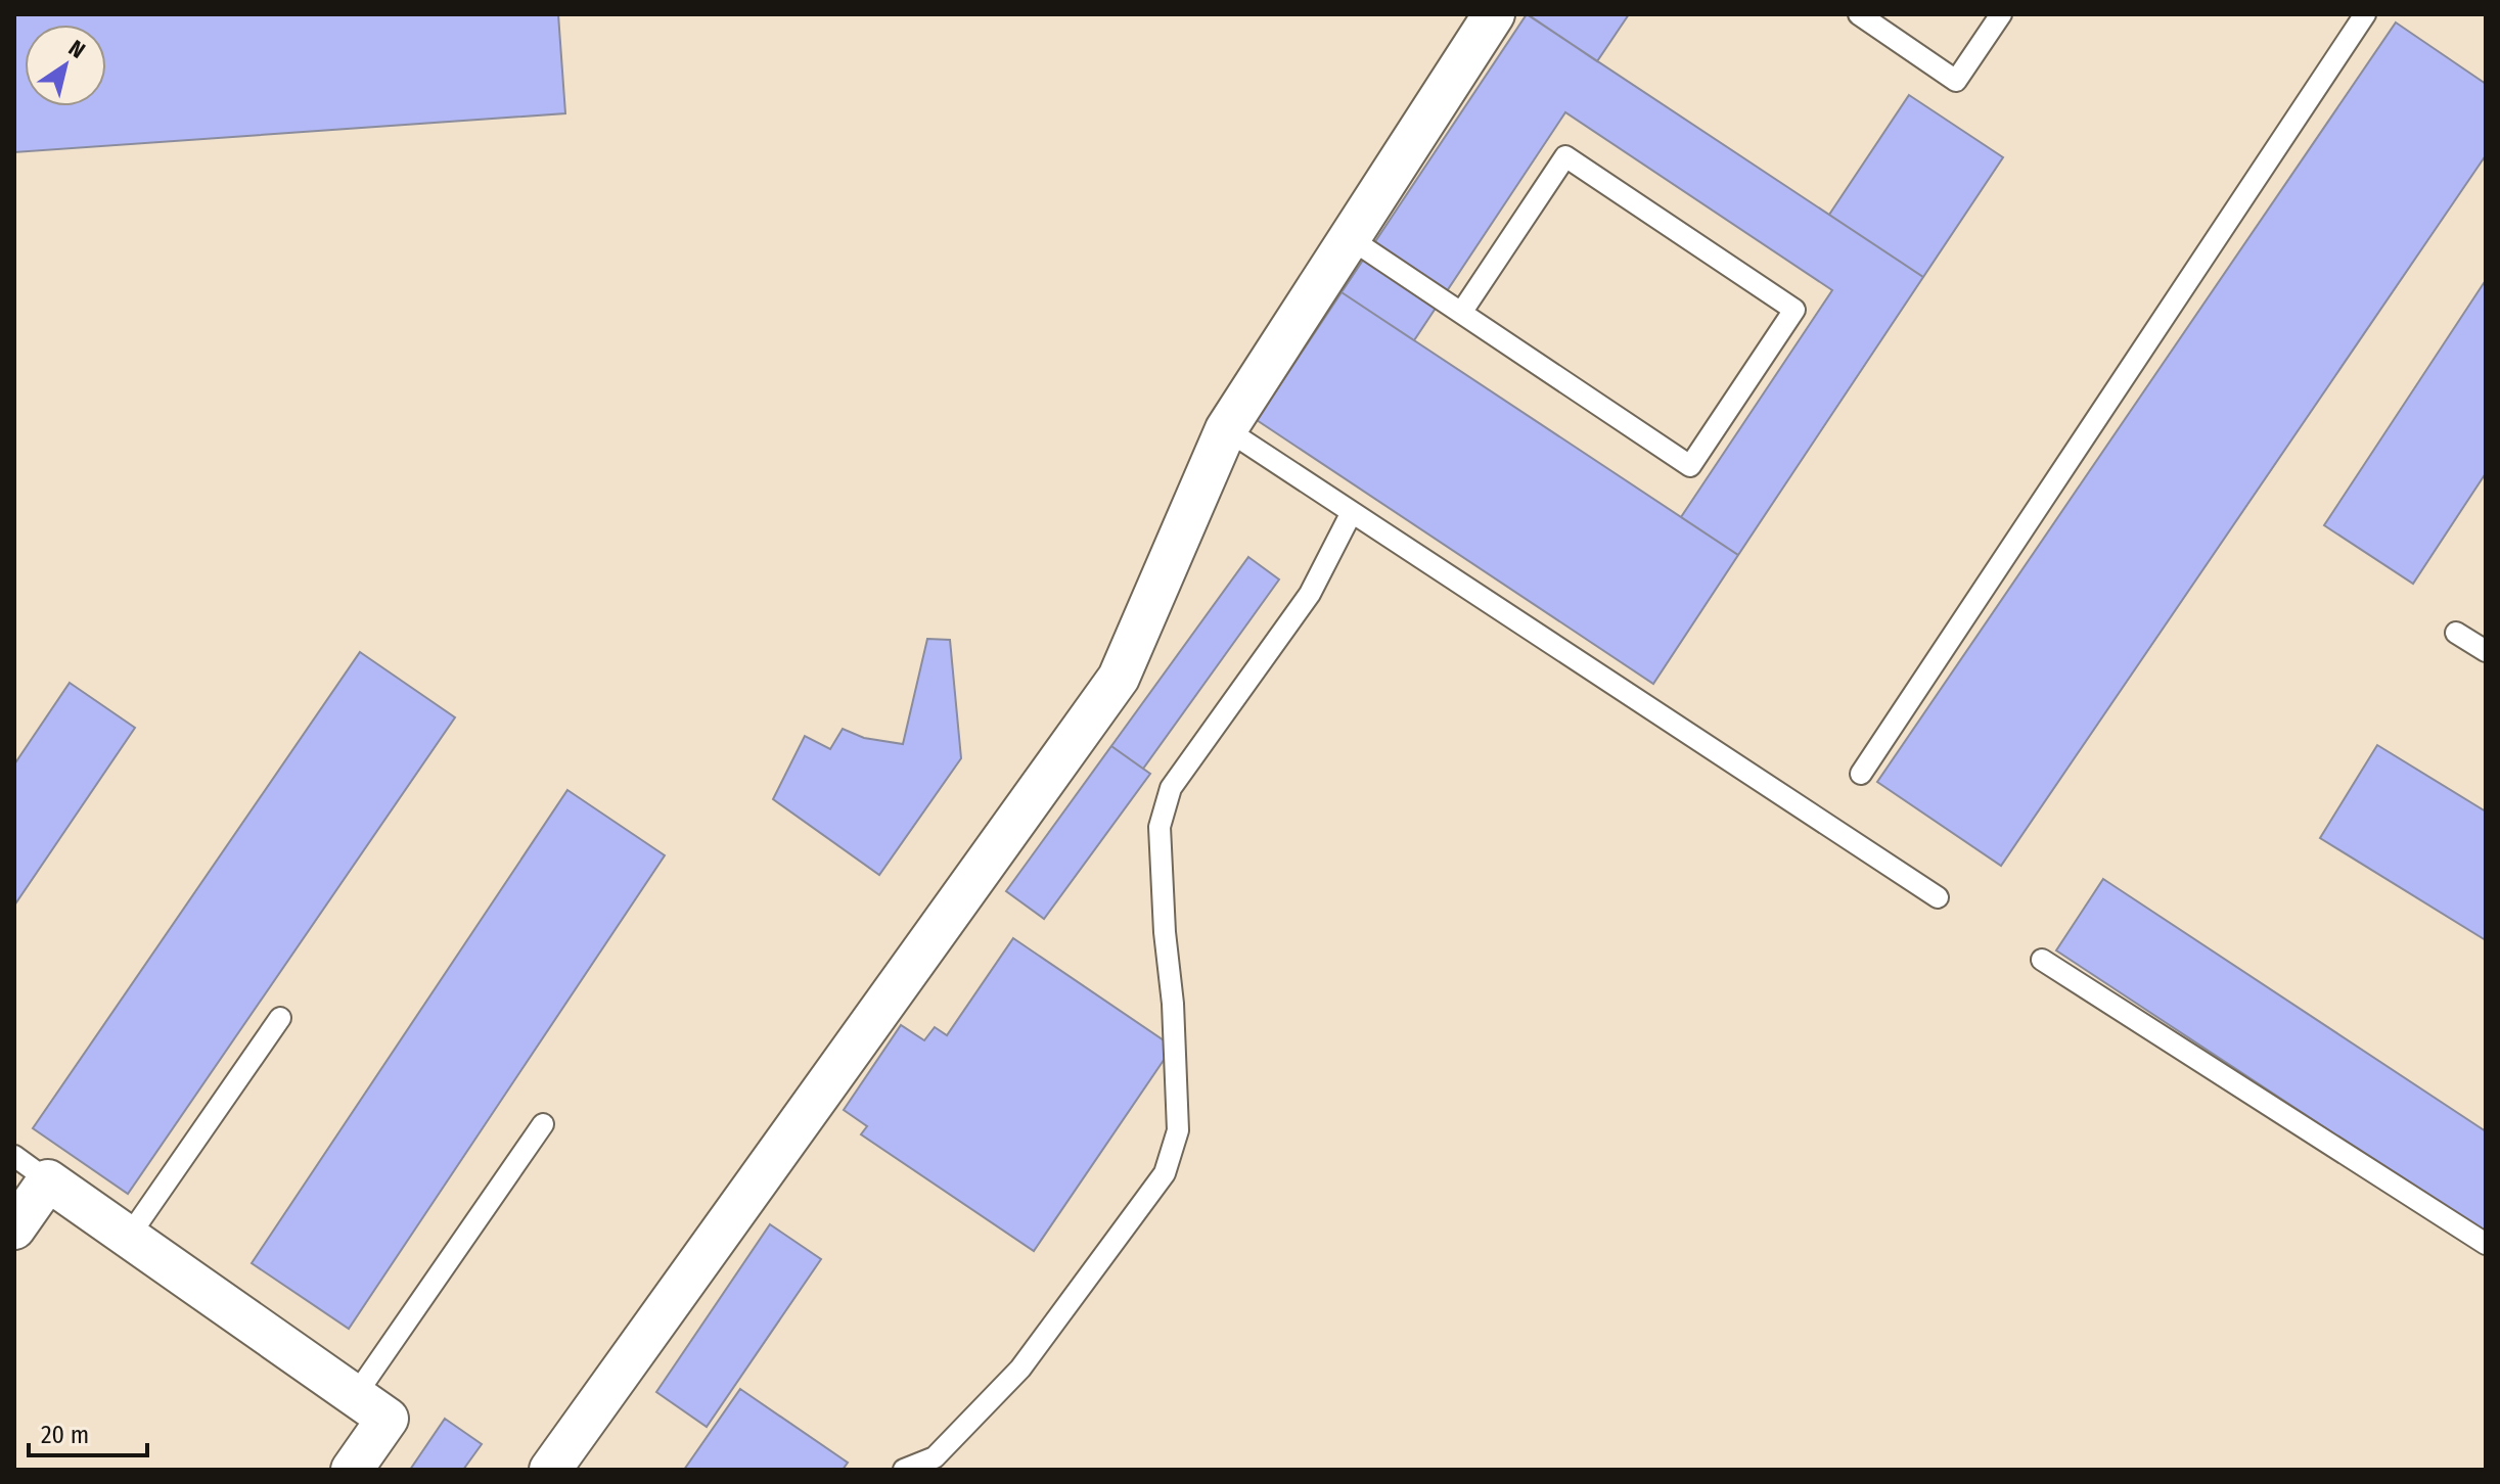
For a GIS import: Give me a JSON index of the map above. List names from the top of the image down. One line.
{"scale_bar":"20 m","north":"top right"}
